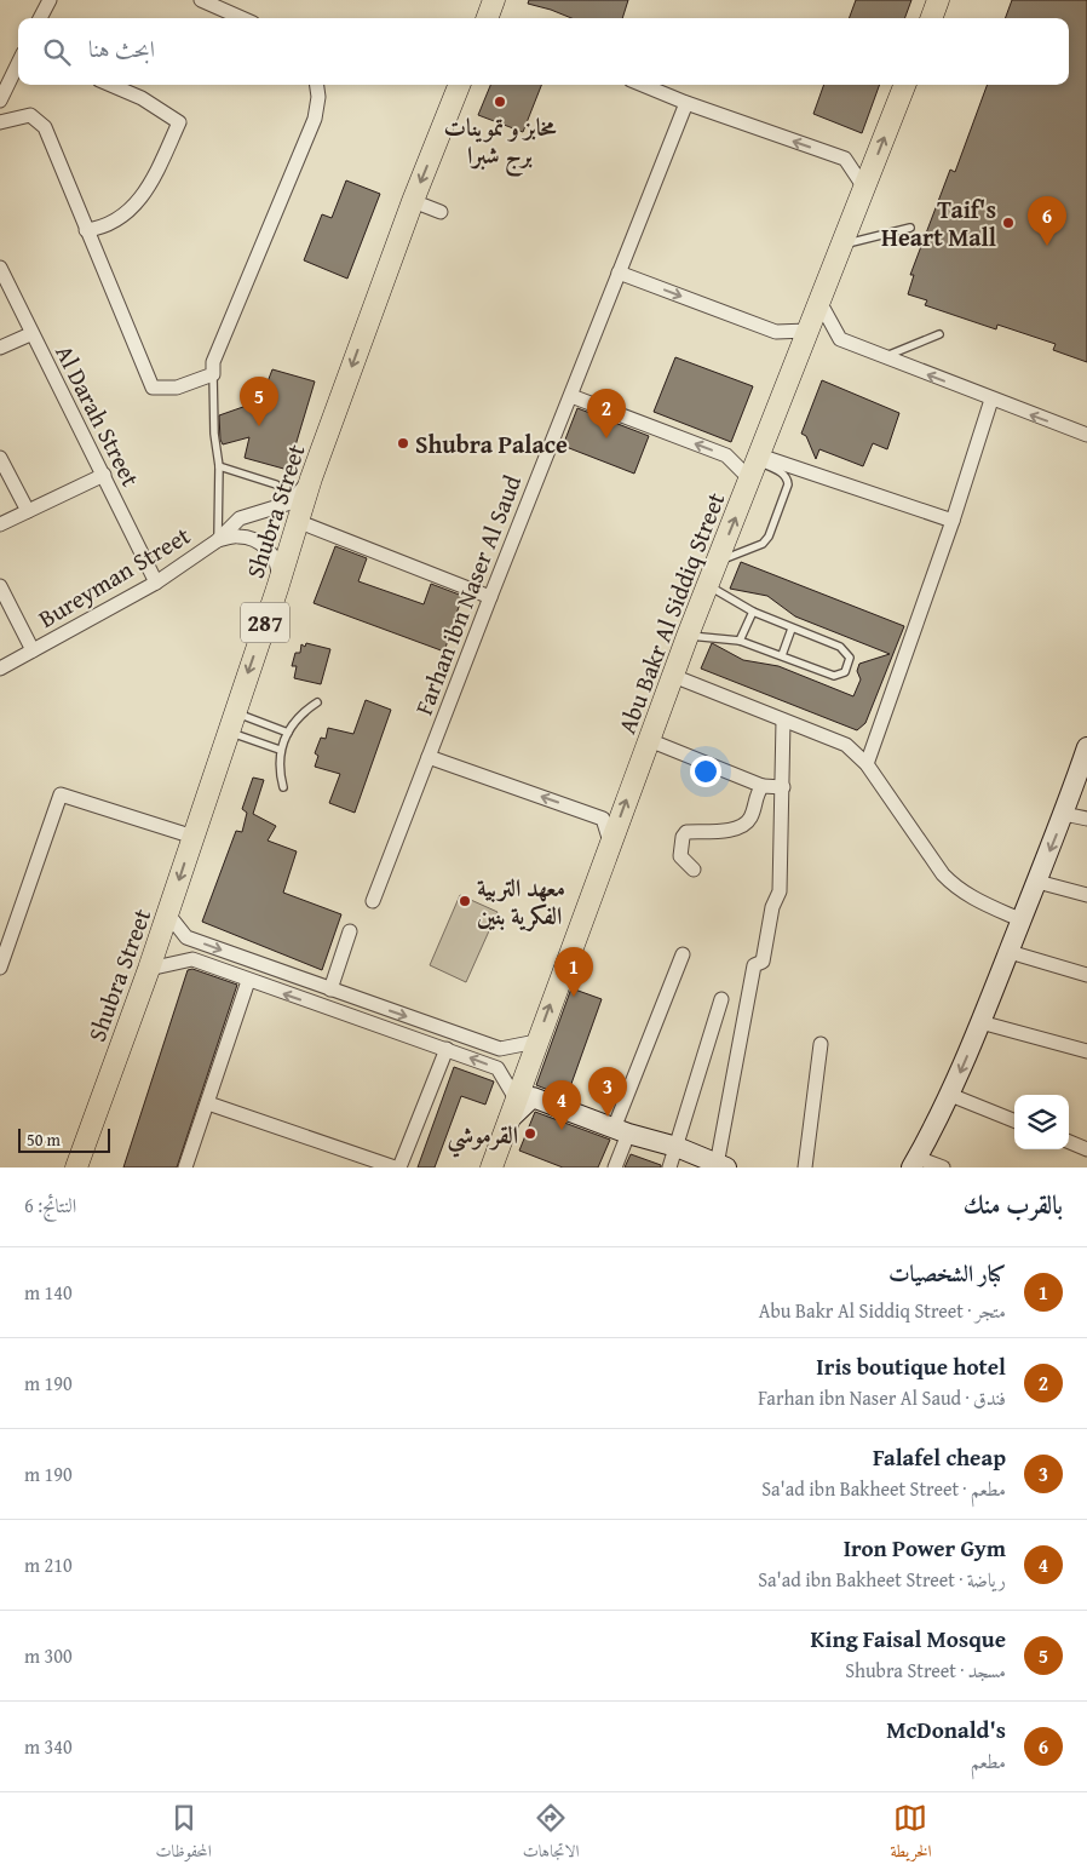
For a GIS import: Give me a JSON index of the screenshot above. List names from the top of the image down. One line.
{"streets":{"main road":["Shubra Street","Abu Bakr Al Siddiq Street","287"],"street":["Al Darah Street","Bureyman Street","Farhan ibn Naser Al Saud"]},"crossings":[["Al Darah Street","Bureyman Street"],["Shubra Street","Bureyman Street"]],"one_way":["Shubra Street","Abu Bakr Al Siddiq Street"],"places":["مخابز و تموينات برج شبرا","Taif's Heart Mall","Shubra Palace","معهد التربية الفكرية بنين","القرموشي"],"scale_bar":"50 m","page":{"search":"ابحث هنا","pins":["6","5","2","1","3","4"],"scale":"50 m","heading":["بالقرب منك","النتائج: 6"],"list":[{"mark":"1","name":"كبار الشخصيات","note":"متجر · Abu Bakr Al Siddiq Street","value":"140 m"},{"mark":"2","name":"Iris boutique hotel","note":"فندق · Farhan ibn Naser Al Saud","value":"190 m"},{"mark":"3","name":"Falafel cheap","note":"مطعم · Sa'ad ibn Bakheet Street","value":"190 m"},{"mark":"4","name":"Iron Power Gym","note":"رياضة · Sa'ad ibn Bakheet Street","value":"210 m"},{"mark":"5","name":"King Faisal Mosque","note":"مسجد · Shubra Street","value":"300 m"},{"mark":"6","name":"McDonald's","note":"مطعم","value":"340 m"}],"nav":["الخريطة","الاتجاهات","المحفوظات"]}}
